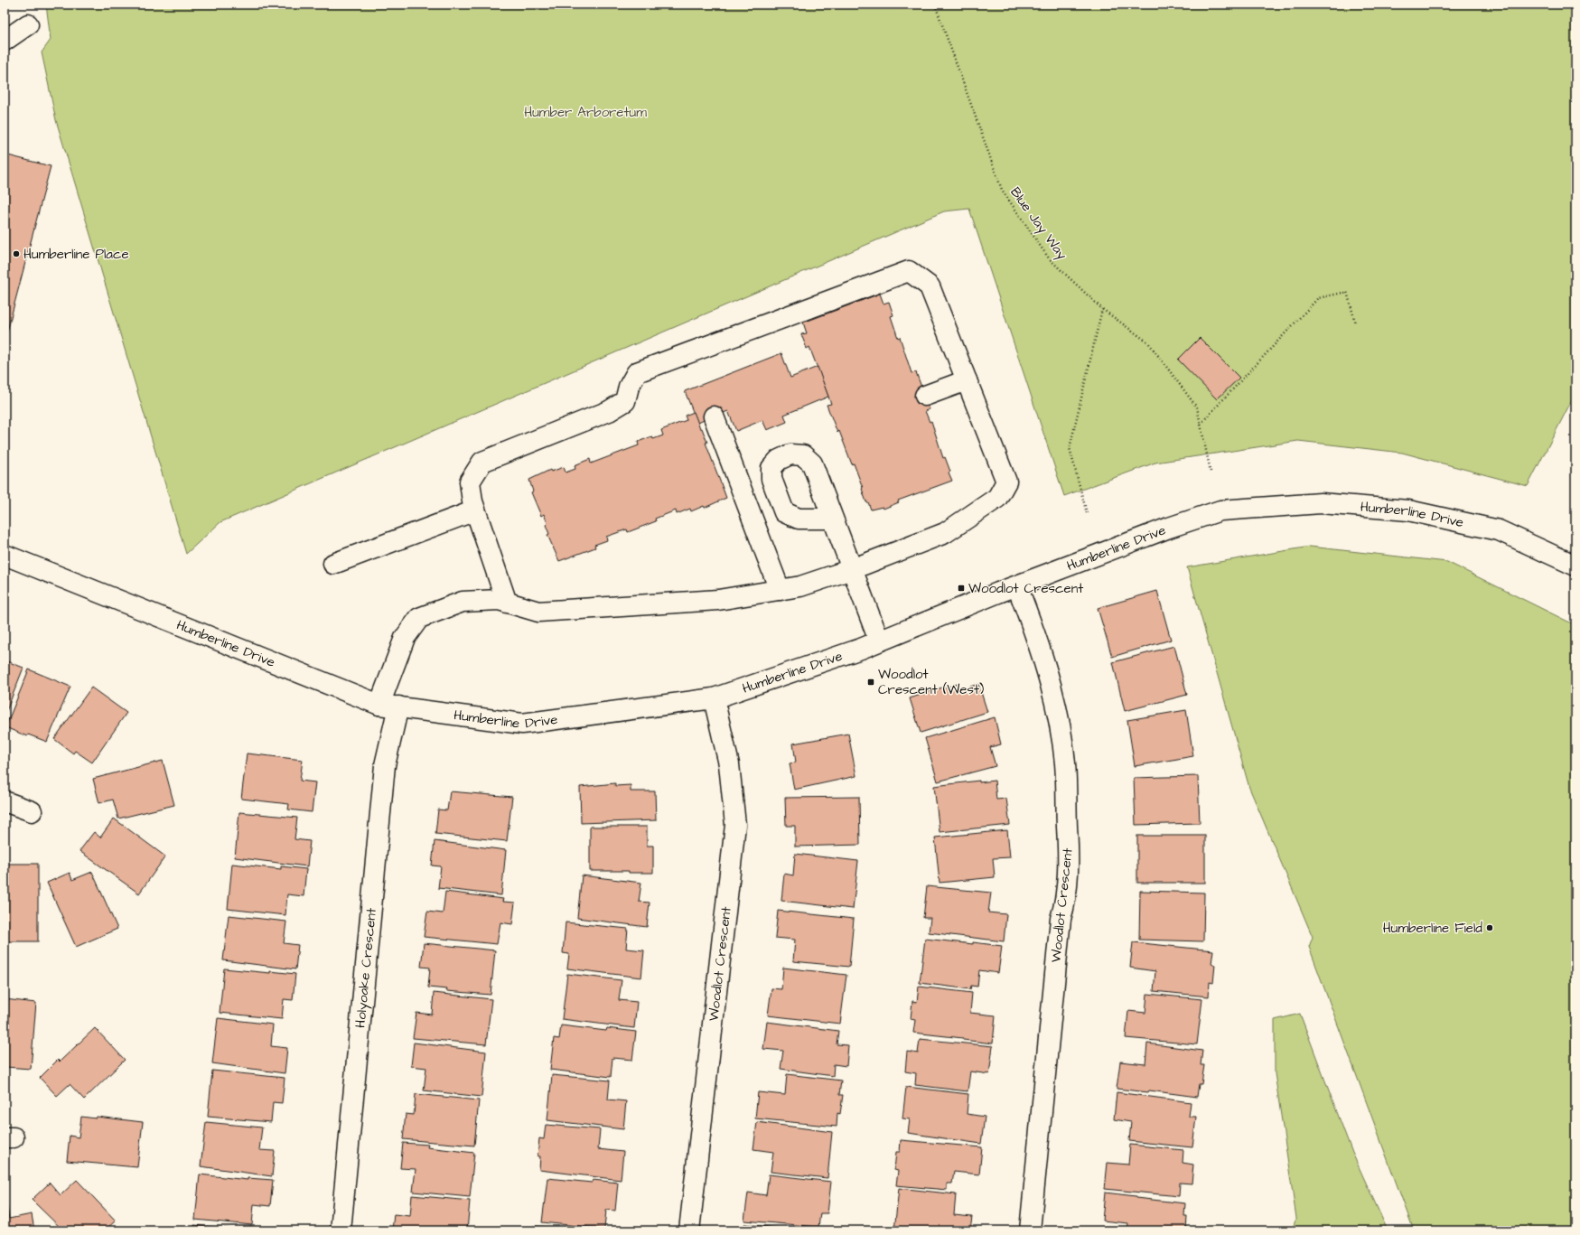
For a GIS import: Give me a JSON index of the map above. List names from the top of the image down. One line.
{"streets":{"street":["Humberline Drive","Woodlot Crescent","Holyoake Crescent"],"path":["Blue Jay Way"]},"crossings":[["Humberline Drive","Woodlot Crescent"],["Humberline Drive","Holyoake Crescent"]],"parks":["Humber Arboretum"],"places":{"other":["Humberline Place","Humberline Field"],"transit":["Woodlot Crescent","Woodlot Crescent (West)"]}}
